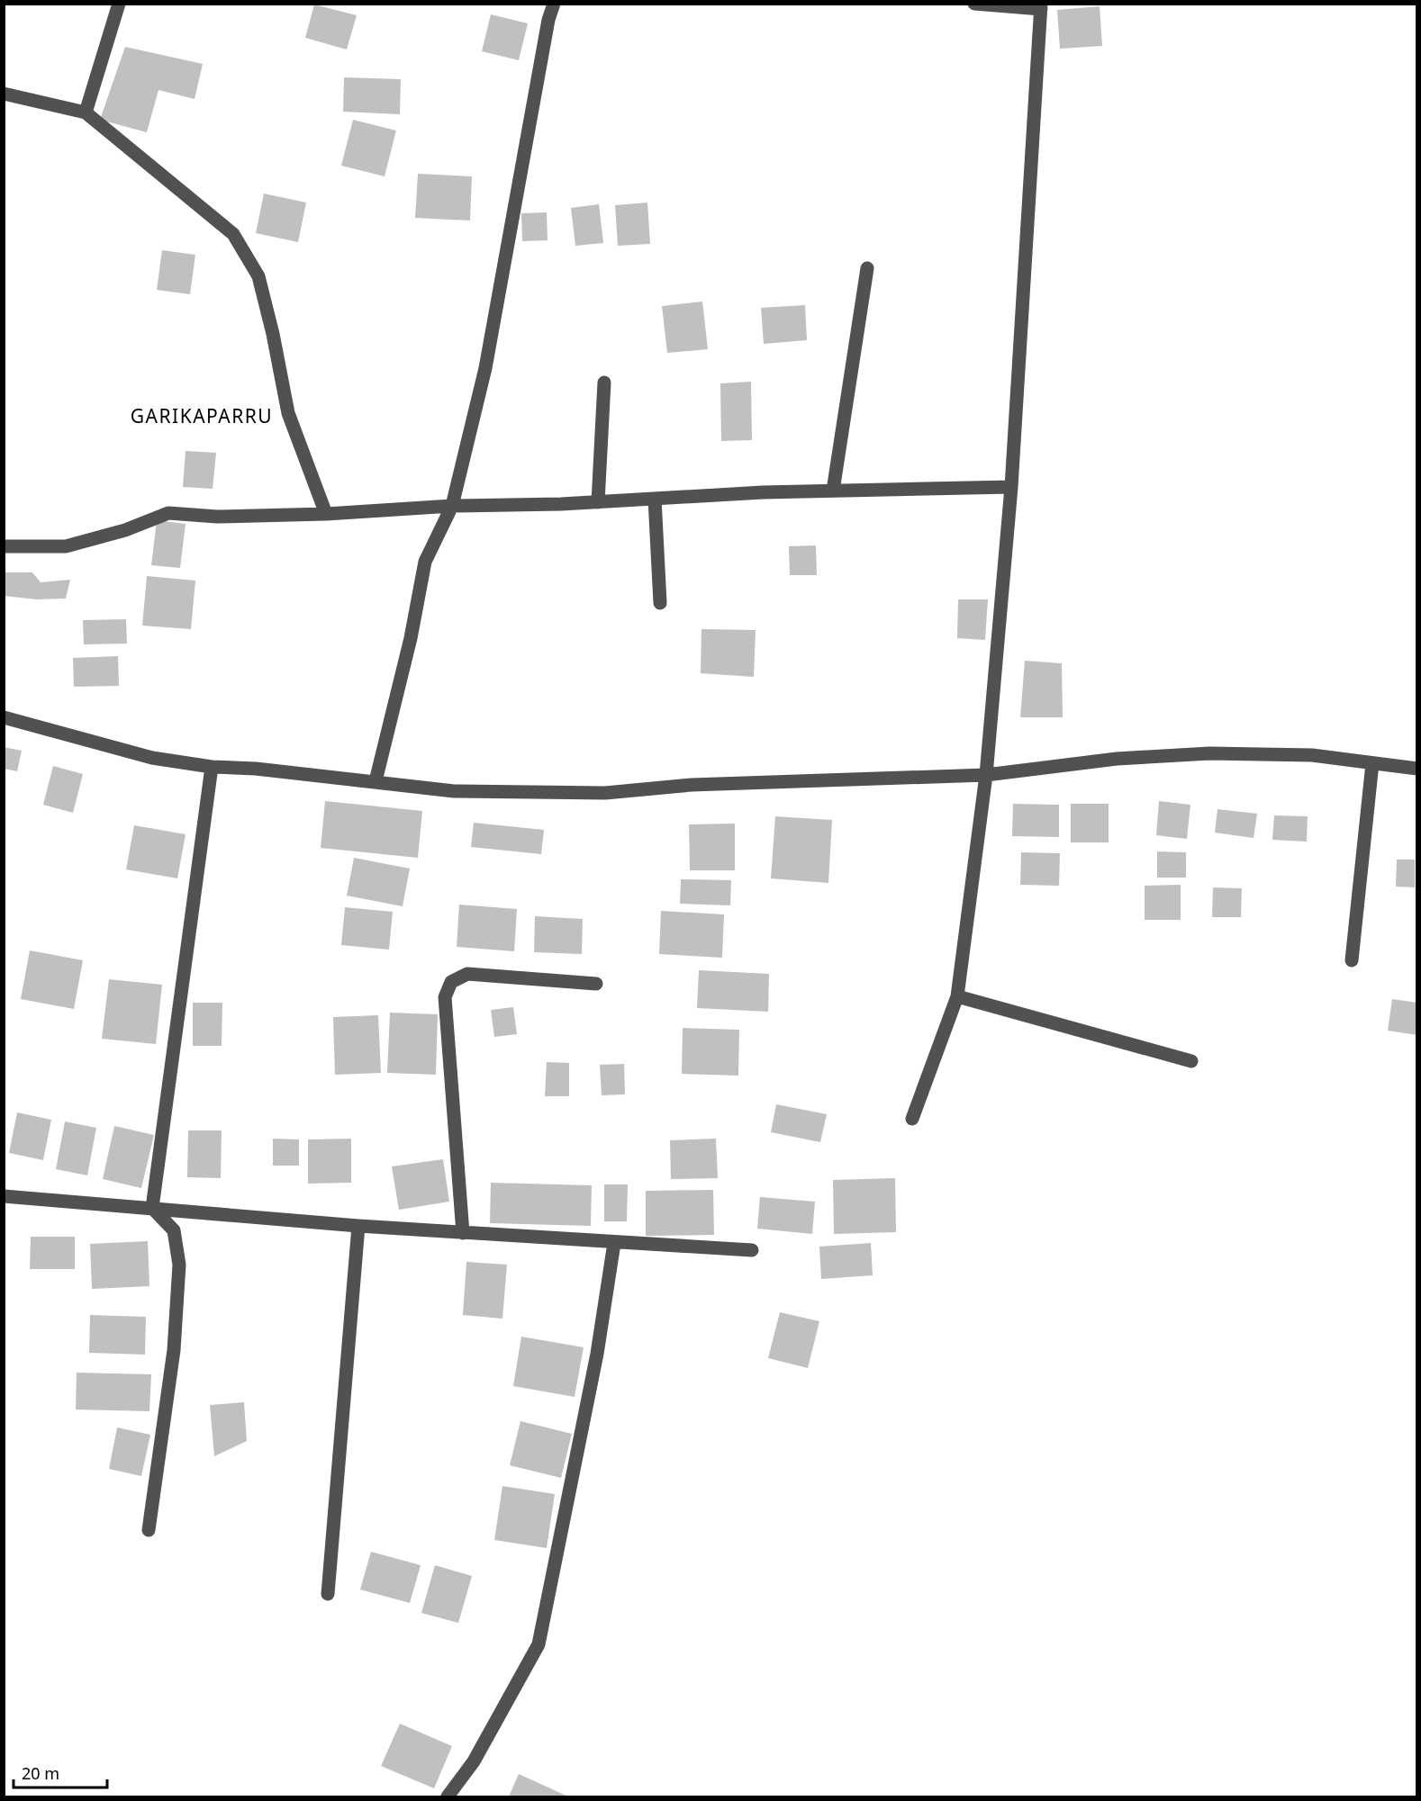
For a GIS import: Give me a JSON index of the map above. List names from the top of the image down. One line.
{"districts":["GARIKAPARRU"],"scale_bar":"20 m"}
